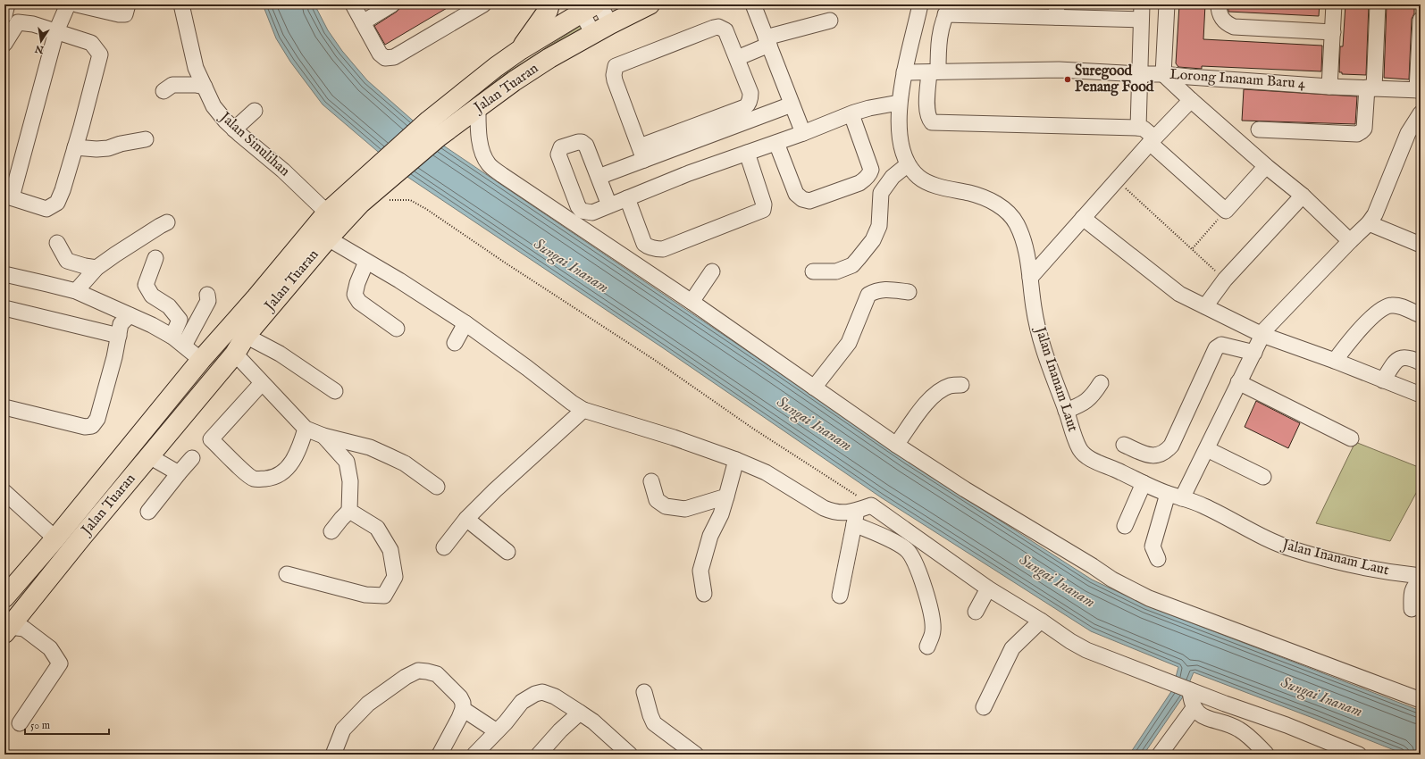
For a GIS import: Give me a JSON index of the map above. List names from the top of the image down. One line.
{"streets":{"main road":["Jalan Tuaran"],"street":["Lorong Inanam Baru 4","Jalan Sinulihan","Jalan Inanam Laut"]},"crossings":[["Jalan Tuaran","Jalan Sinulihan"]],"water":["Sungai Inanam"],"places":["Suregood Penang Food"],"scale_bar":"50 m","north":"bottom"}
